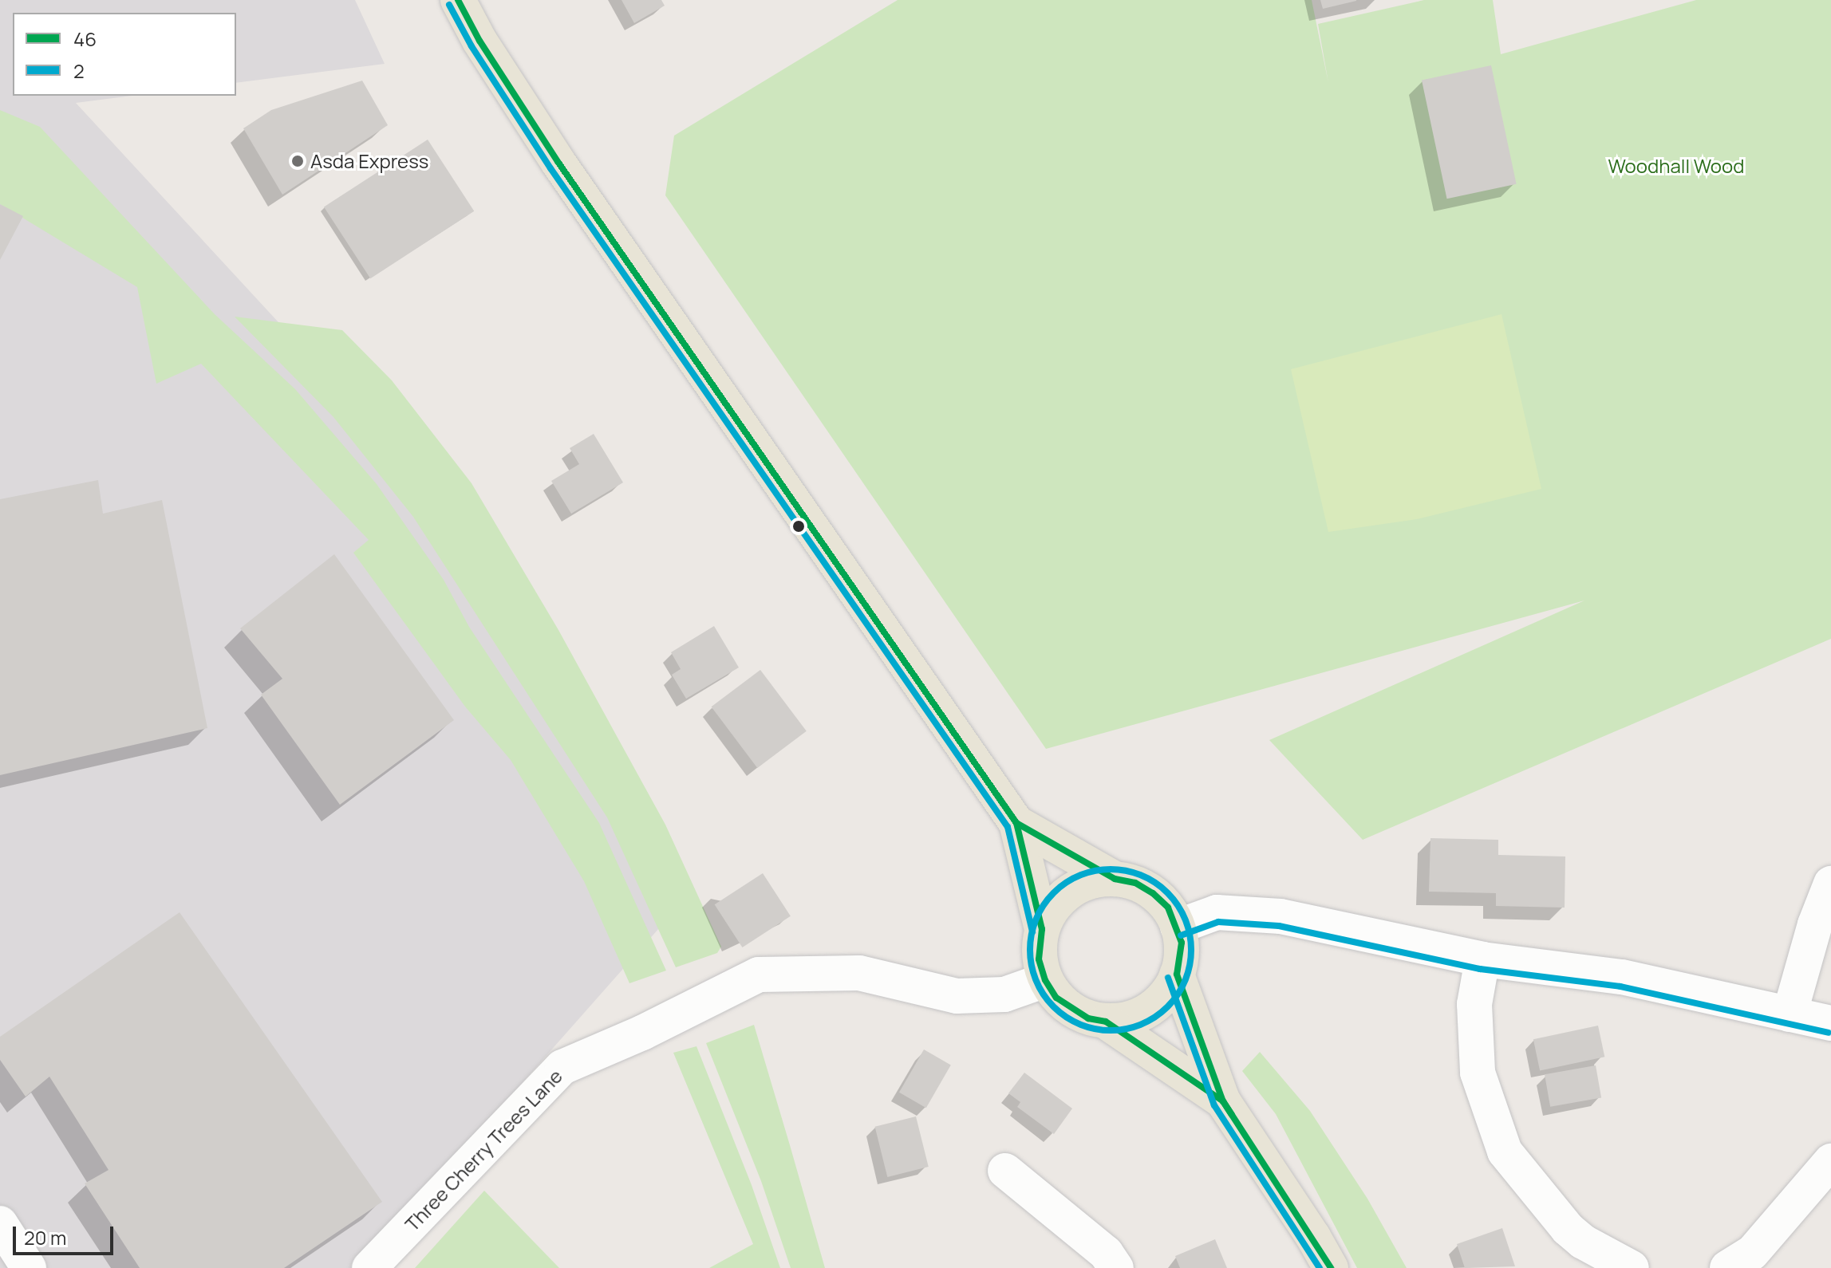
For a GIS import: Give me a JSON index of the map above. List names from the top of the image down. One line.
{"streets":{"street":["Three Cherry Trees Lane"]},"parks":["Woodhall Wood"],"places":["Asda Express"],"lines":["transit line 46","transit line 2"],"legend":["46","2"],"scale_bar":"20 m"}
